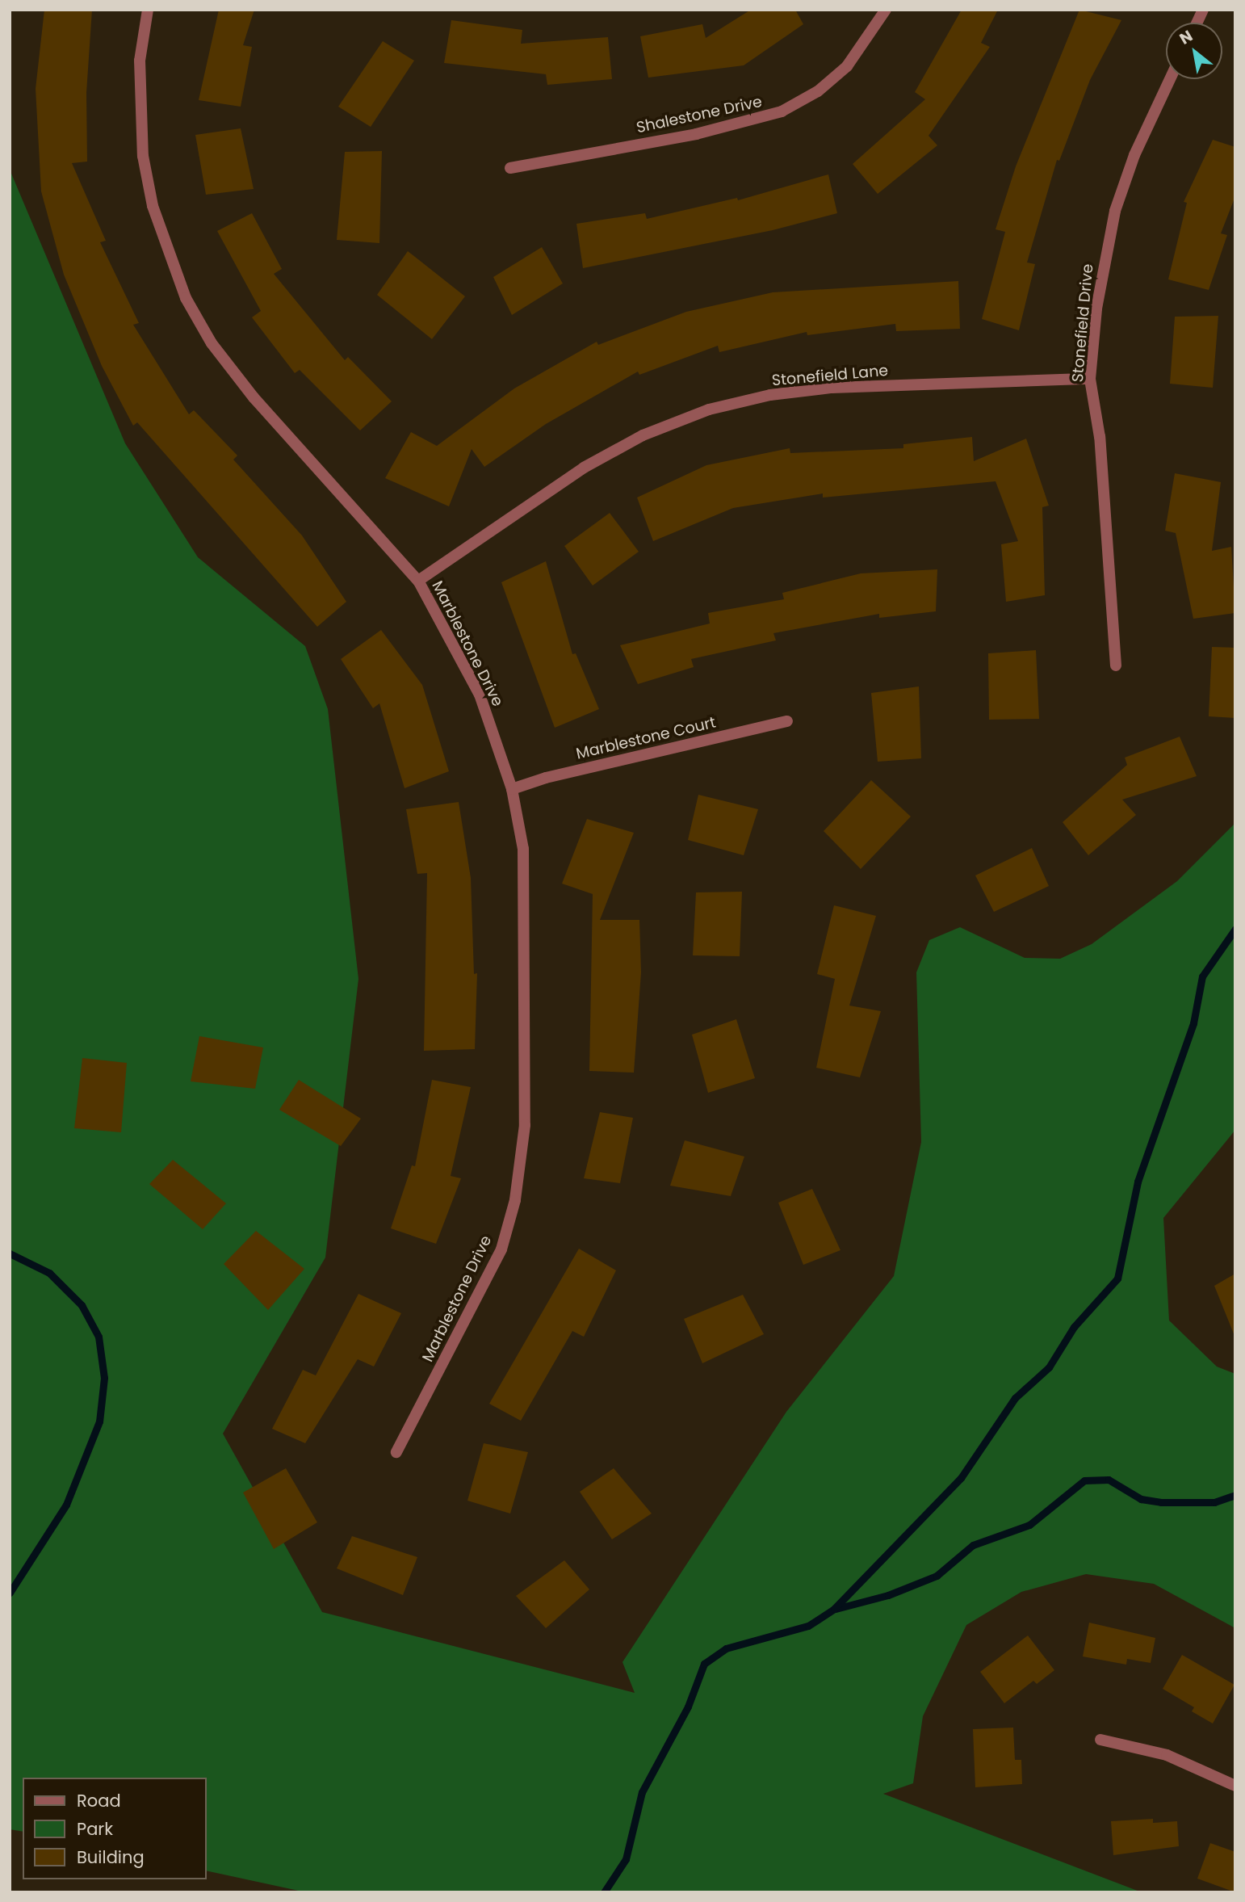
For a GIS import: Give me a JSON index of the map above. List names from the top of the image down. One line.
{"streets":{"street":["Shalestone Drive","Stonefield Drive","Stonefield Lane","Marblestone Drive","Marblestone Court"]},"crossings":[["Stonefield Drive","Stonefield Lane"],["Stonefield Lane","Marblestone Drive"],["Marblestone Drive","Marblestone Court"]],"legend":["Road","Park","Building"],"north":"top left"}
